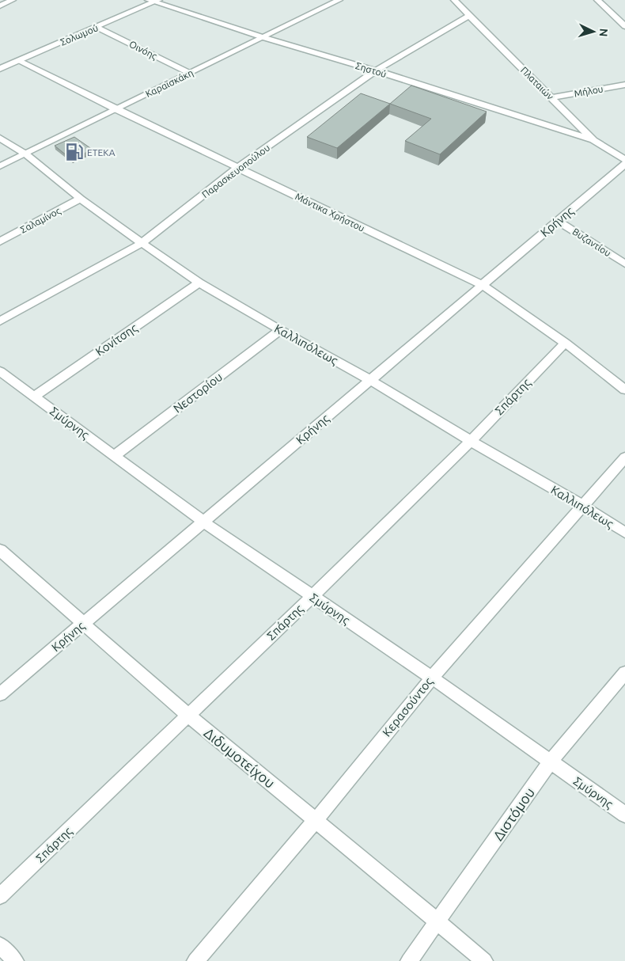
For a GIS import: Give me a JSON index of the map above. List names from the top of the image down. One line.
{"streets":{"street":["Σολωμού","Οινόης","Σηστού","Καραϊσκάκη","Πλαταιών","Μήλου","Παρασκευοπούλου","Μάντικα Χρήστου","Σαλαμίνος","Κρήνης","Βυζαντίου","Κονίτσης","Καλλιπόλεως","Νεστορίου","Σπάρτης","Σμύρνης","Κερασούντος","Διδυμοτείχου","Διστόμου"]},"crossings":[["Σολωμού","Οινόης"],["Σολωμού","Σηστού"],["Σολωμού","Μάντικα Χρήστου"],["Οινόης","Καραϊσκάκη"],["Σηστού","Καραϊσκάκη"],["Σηστού","Πλαταιών"],["Σηστού","Παρασκευοπούλου"],["Καραϊσκάκη","Μάντικα Χρήστου"],["Καραϊσκάκη","Καλλιπόλεως"],["Πλαταιών","Μήλου"],["Πλαταιών","Παρασκευοπούλου"],["Παρασκευοπούλου","Μάντικα Χρήστου"],["Παρασκευοπούλου","Καλλιπόλεως"],["Μάντικα Χρήστου","Κρήνης"],["Μάντικα Χρήστου","Σπάρτης"],["Σαλαμίνος","Καλλιπόλεως"],["Κρήνης","Βυζαντίου"],["Κρήνης","Καλλιπόλεως"],["Κρήνης","Σμύρνης"],["Κρήνης","Διδυμοτείχου"],["Κονίτσης","Καλλιπόλεως"],["Κονίτσης","Σμύρνης"],["Καλλιπόλεως","Νεστορίου"],["Καλλιπόλεως","Σπάρτης"],["Καλλιπόλεως","Κερασούντος"],["Νεστορίου","Σμύρνης"],["Σπάρτης","Σμύρνης"],["Σπάρτης","Διδυμοτείχου"],["Σμύρνης","Κερασούντος"],["Σμύρνης","Διστόμου"],["Κερασούντος","Διδυμοτείχου"],["Διδυμοτείχου","Διστόμου"]],"places":{"fuel station":["ΕΤΕΚΑ"]},"north":"right"}
